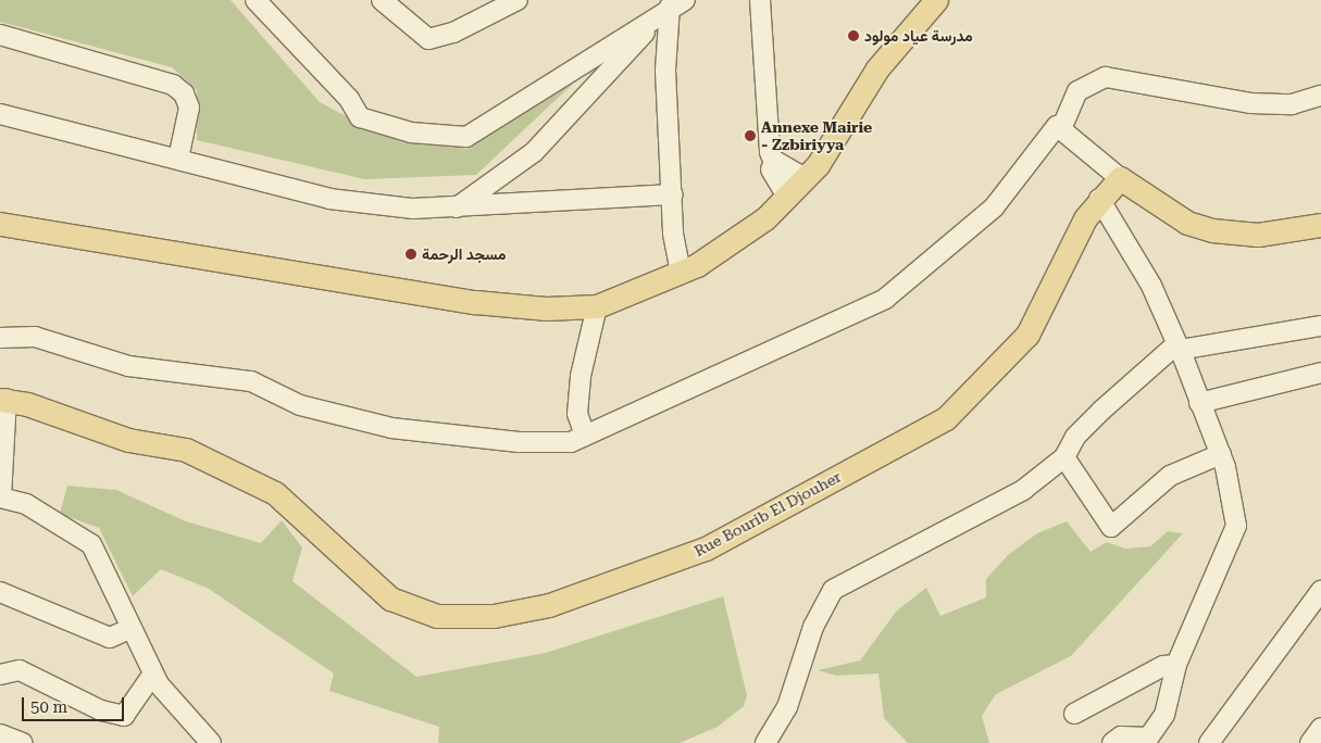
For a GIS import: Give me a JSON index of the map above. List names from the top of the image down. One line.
{"streets":{"main road":["Rue Bourib El Djouher"]},"places":["مدرسة عياد مولود","Annexe Mairie - Zzbiriyya","مسجد الرحمة"],"scale_bar":"50 m"}
